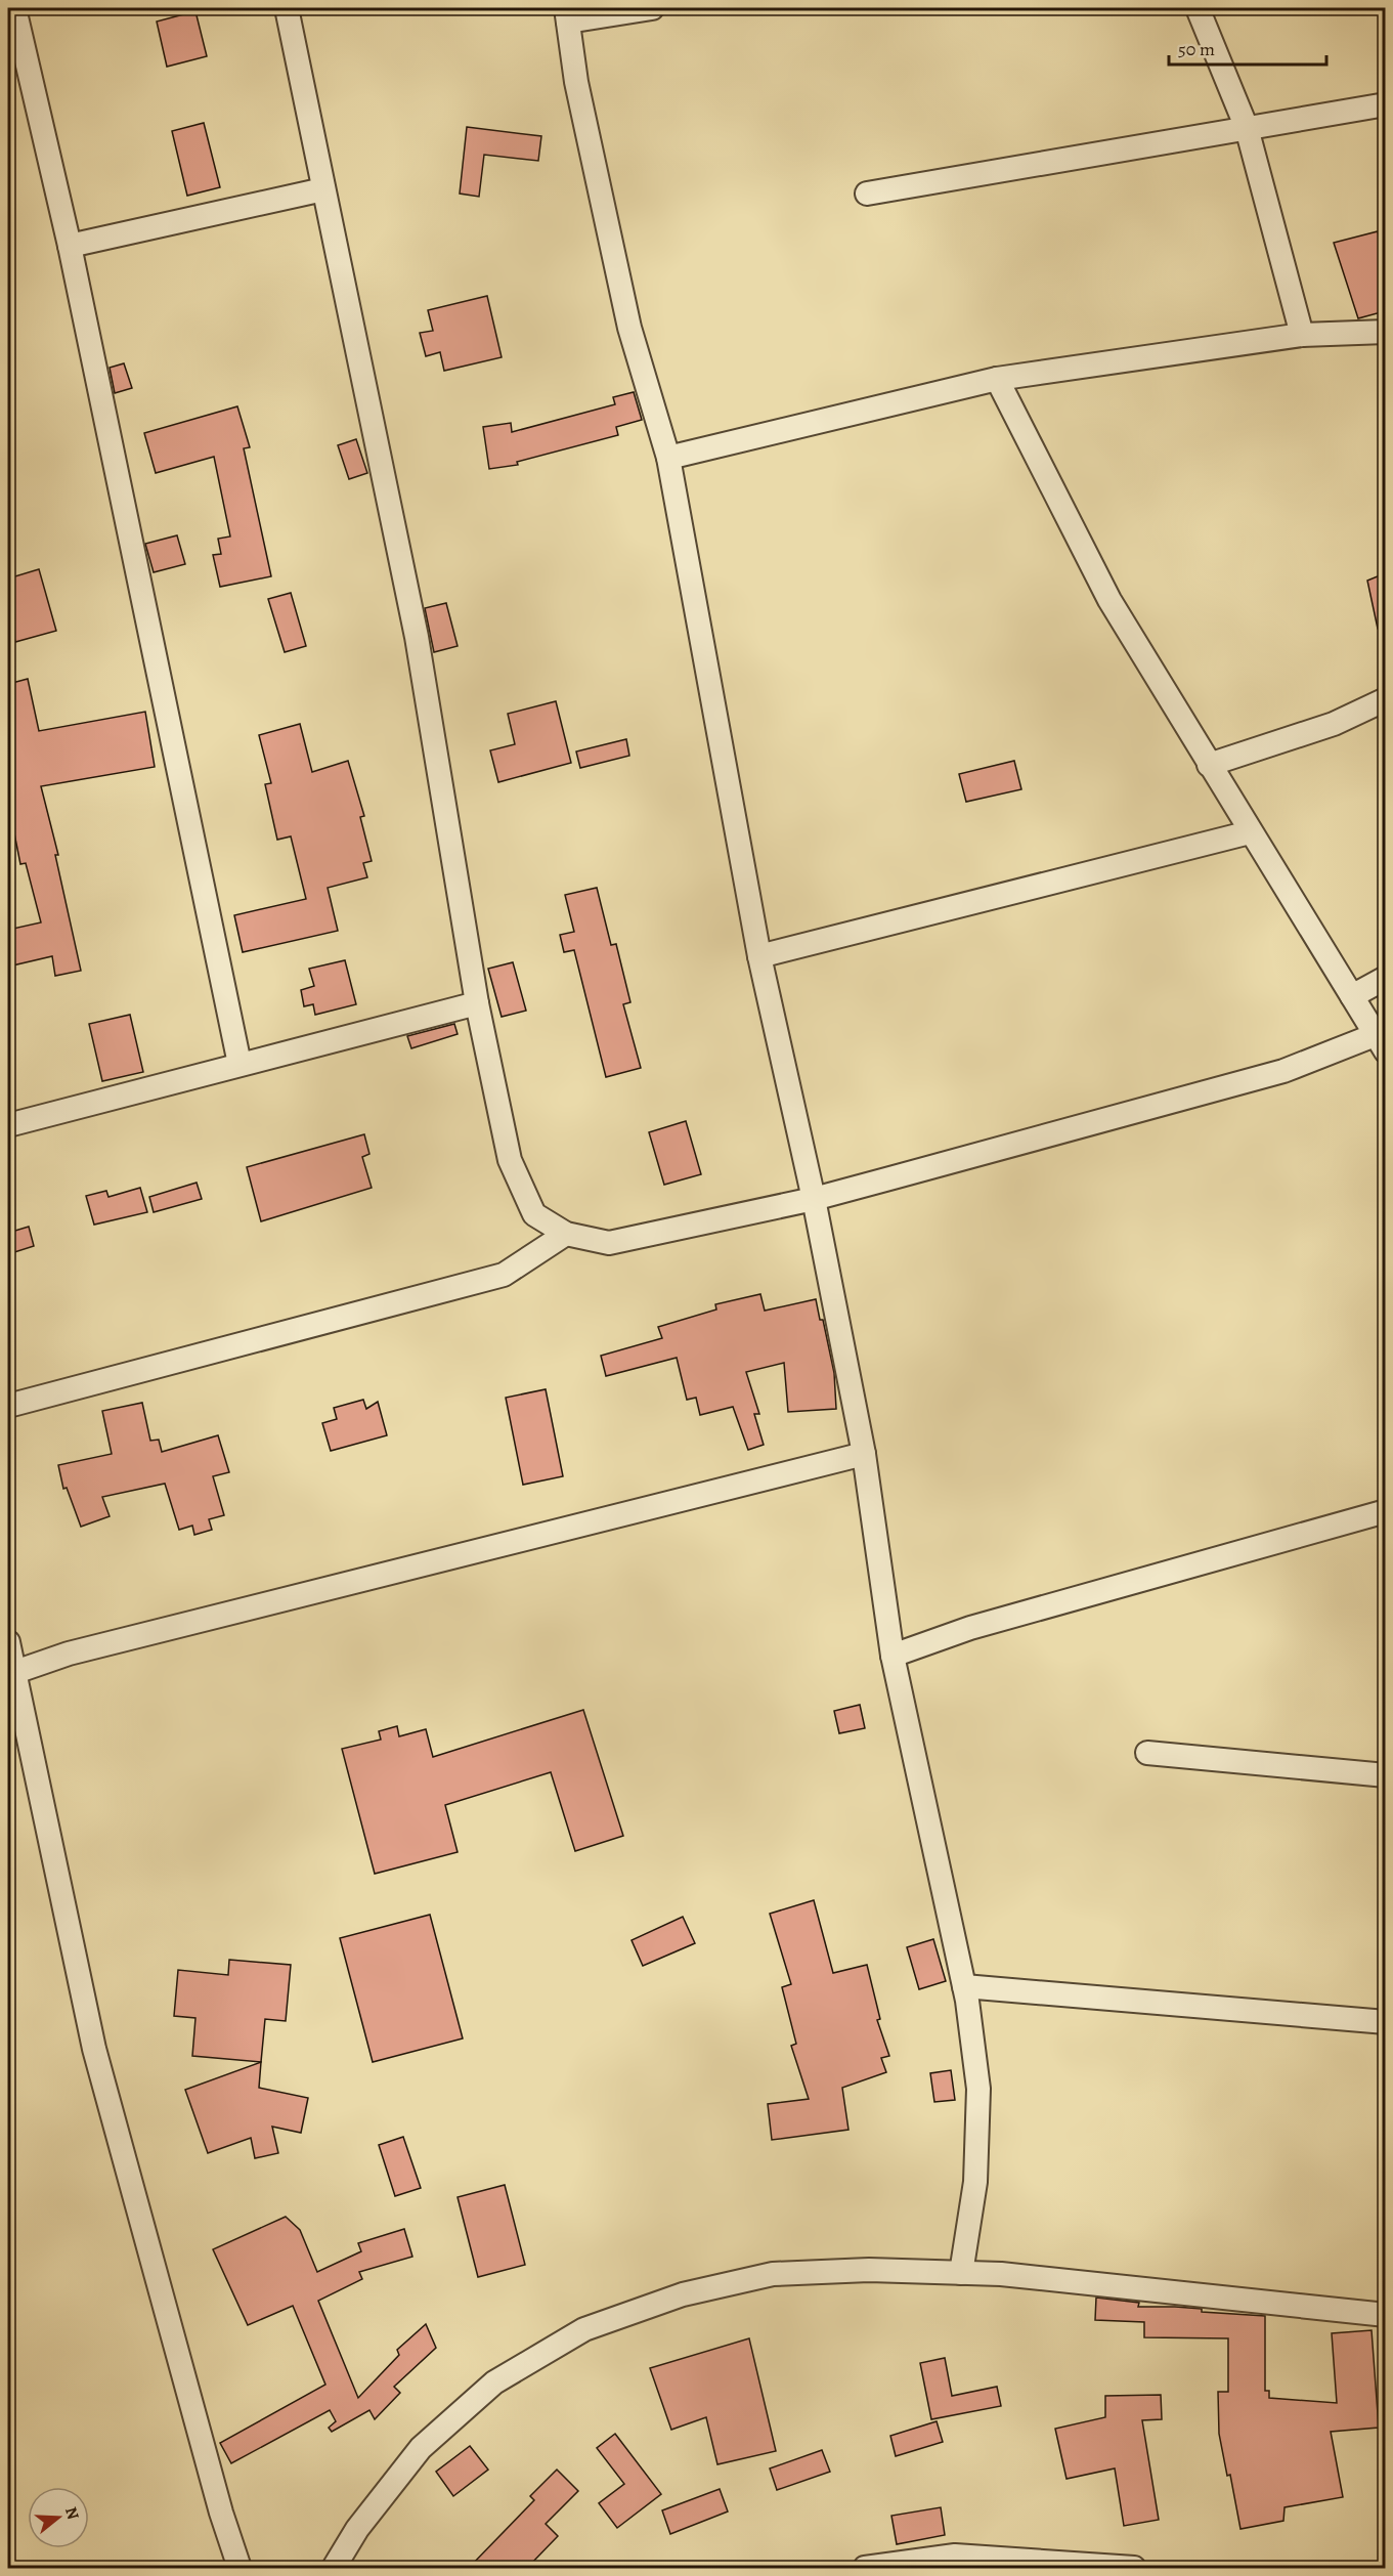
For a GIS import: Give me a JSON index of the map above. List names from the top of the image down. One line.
{"scale_bar":"50 m","north":"right"}
